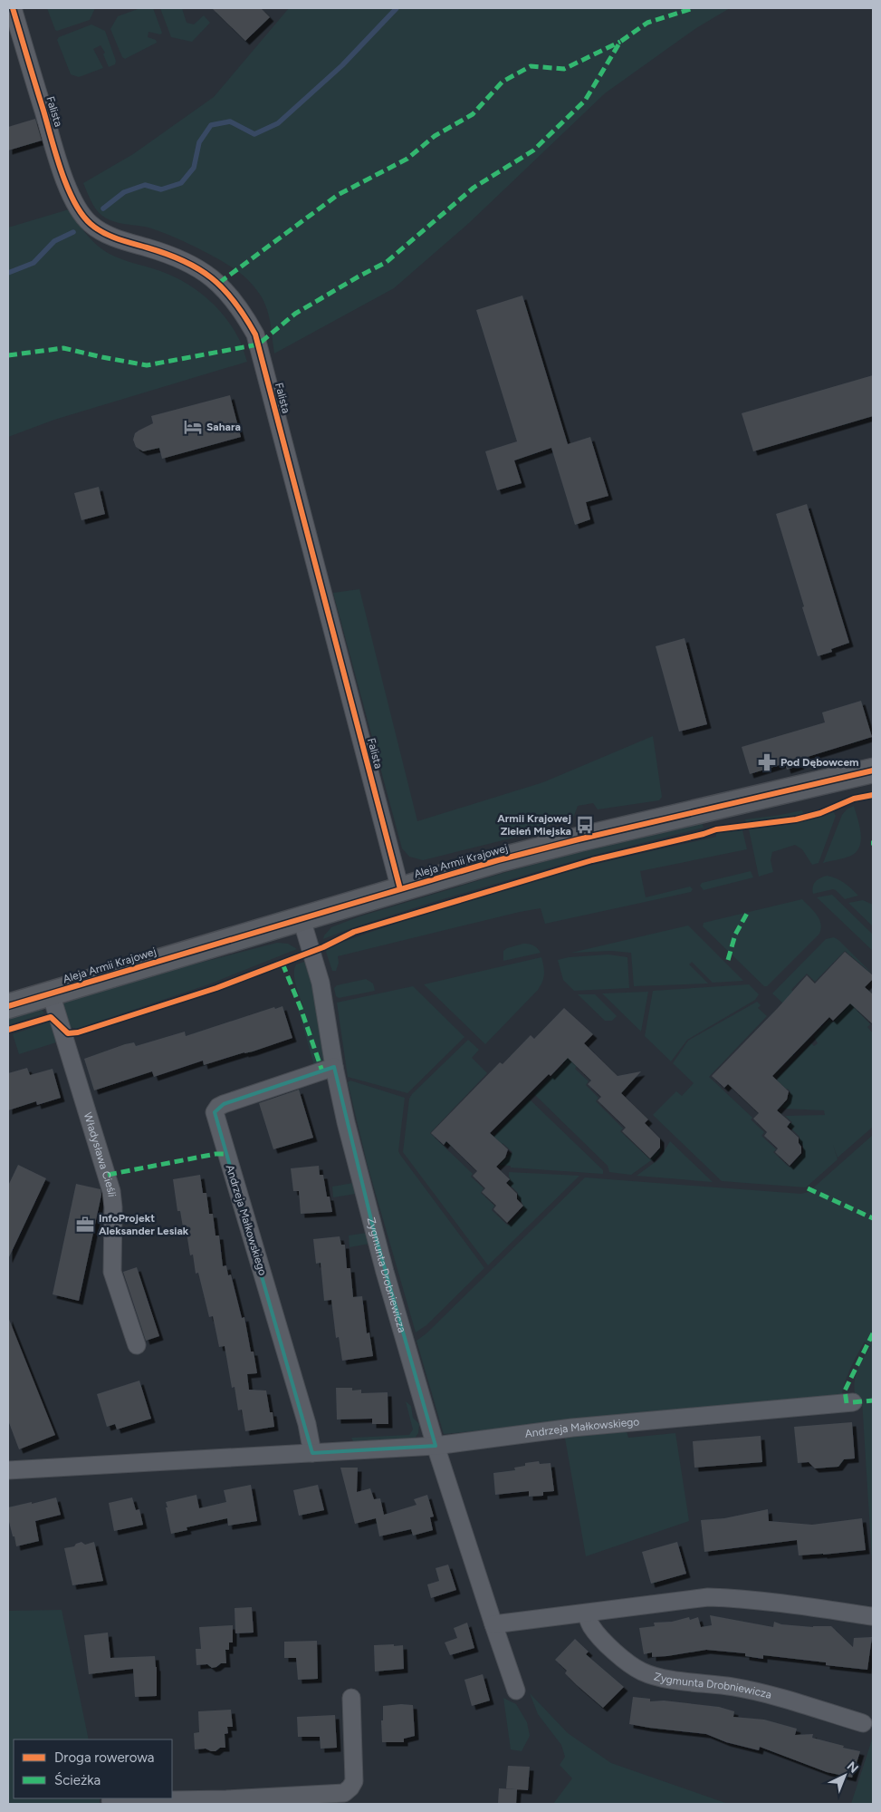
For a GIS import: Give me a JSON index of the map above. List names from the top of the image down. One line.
{"streets":{"street":["Falista","Aleja Armii Krajowej","Władysława Cieśli","Andrzeja Małkowskiego","Zygmunta Drobniewicza"]},"crossings":[["Falista","Aleja Armii Krajowej"],["Aleja Armii Krajowej","Władysława Cieśli"],["Aleja Armii Krajowej","Zygmunta Drobniewicza"],["Andrzeja Małkowskiego","Zygmunta Drobniewicza"]],"places":{"hotel":["Sahara"],"pharmacy":["Pod Dębowcem"],"bus stop":["Armii Krajowej Zieleń Miejska"],"office":["InfoProjekt Aleksander Lesiak"]},"legend":["Droga rowerowa","Ścieżka"],"north":"top right"}
